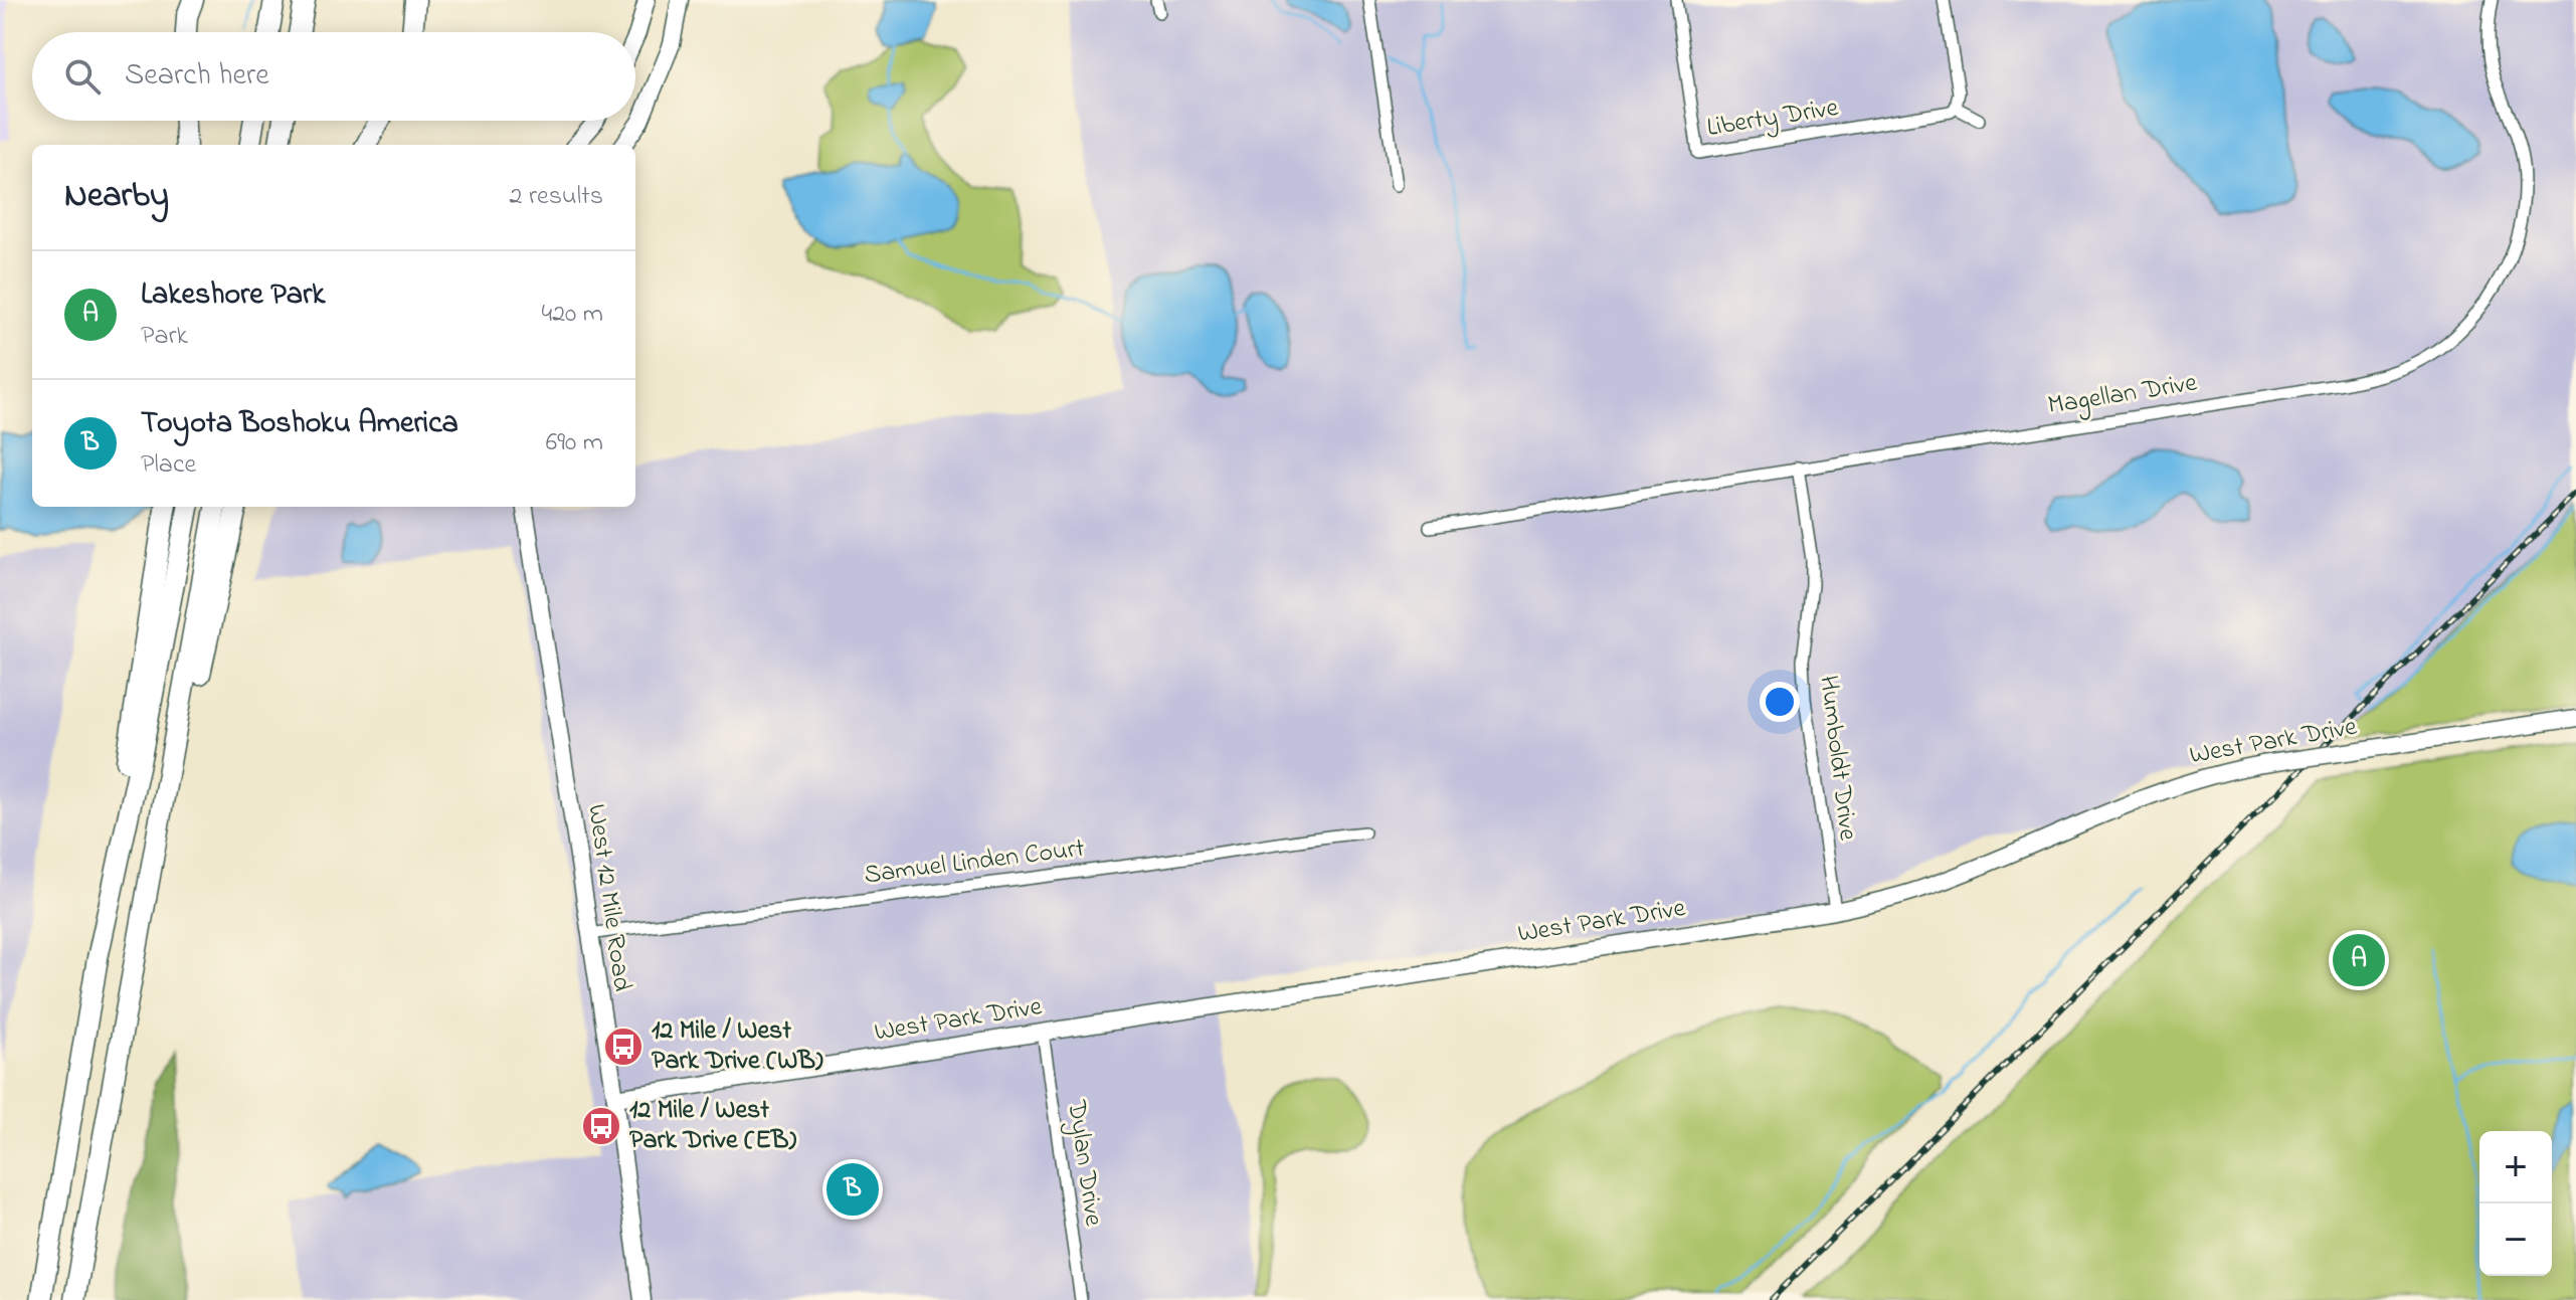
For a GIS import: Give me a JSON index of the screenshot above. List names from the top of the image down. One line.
{"streets":{"street":["Liberty Drive","Magellan Drive","West Park Drive","Humboldt Drive","Samuel Linden Court","West 12 Mile Road","Dylan Drive"]},"crossings":[["Magellan Drive","Humboldt Drive"],["West Park Drive","Humboldt Drive"],["West Park Drive","West 12 Mile Road"],["West Park Drive","Dylan Drive"],["Samuel Linden Court","West 12 Mile Road"]],"places":{"bus stop":["12 Mile / West Park Drive (WB)","12 Mile / West Park Drive (EB)"]},"page":{"search":"Search here","heading":["Nearby","2 results"],"list":[{"mark":"A","name":"Lakeshore Park","note":"Park","value":"420 m"},{"mark":"B","name":"Toyota Boshoku America","note":"Place","value":"690 m"}],"pins":["A","B"],"map_buttons":["+","−"]}}
